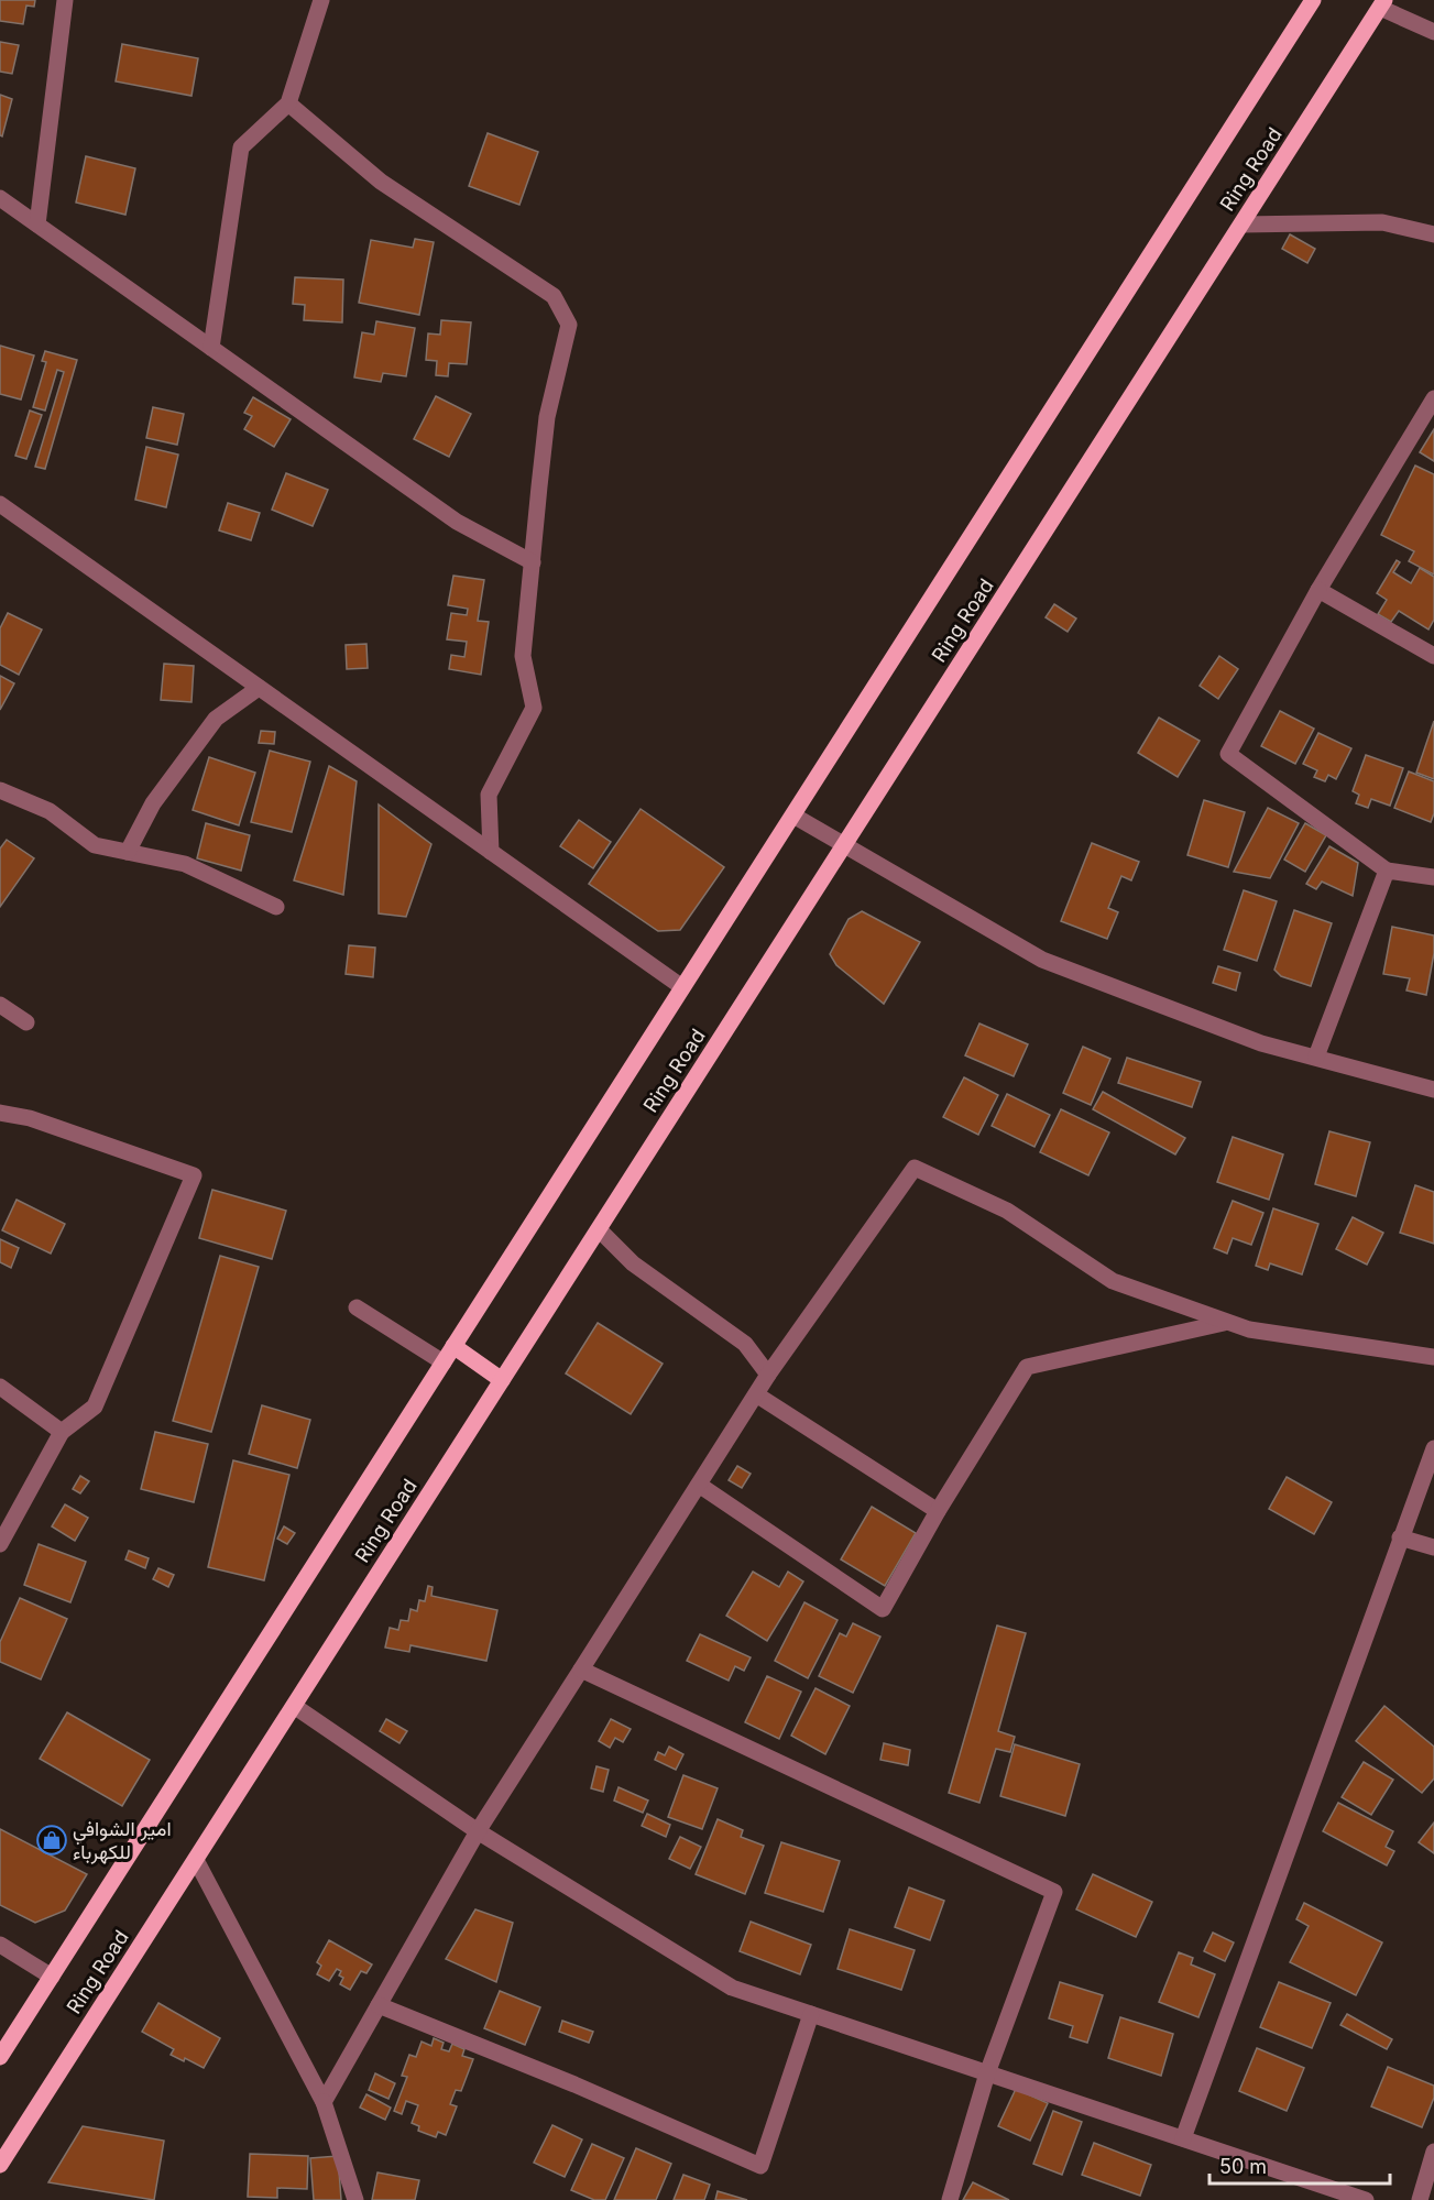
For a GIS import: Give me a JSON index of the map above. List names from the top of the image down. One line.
{"streets":{"main road":["Ring Road"]},"places":{"shop":["امير الشوافي للكهرباء"]},"scale_bar":"50 m"}
